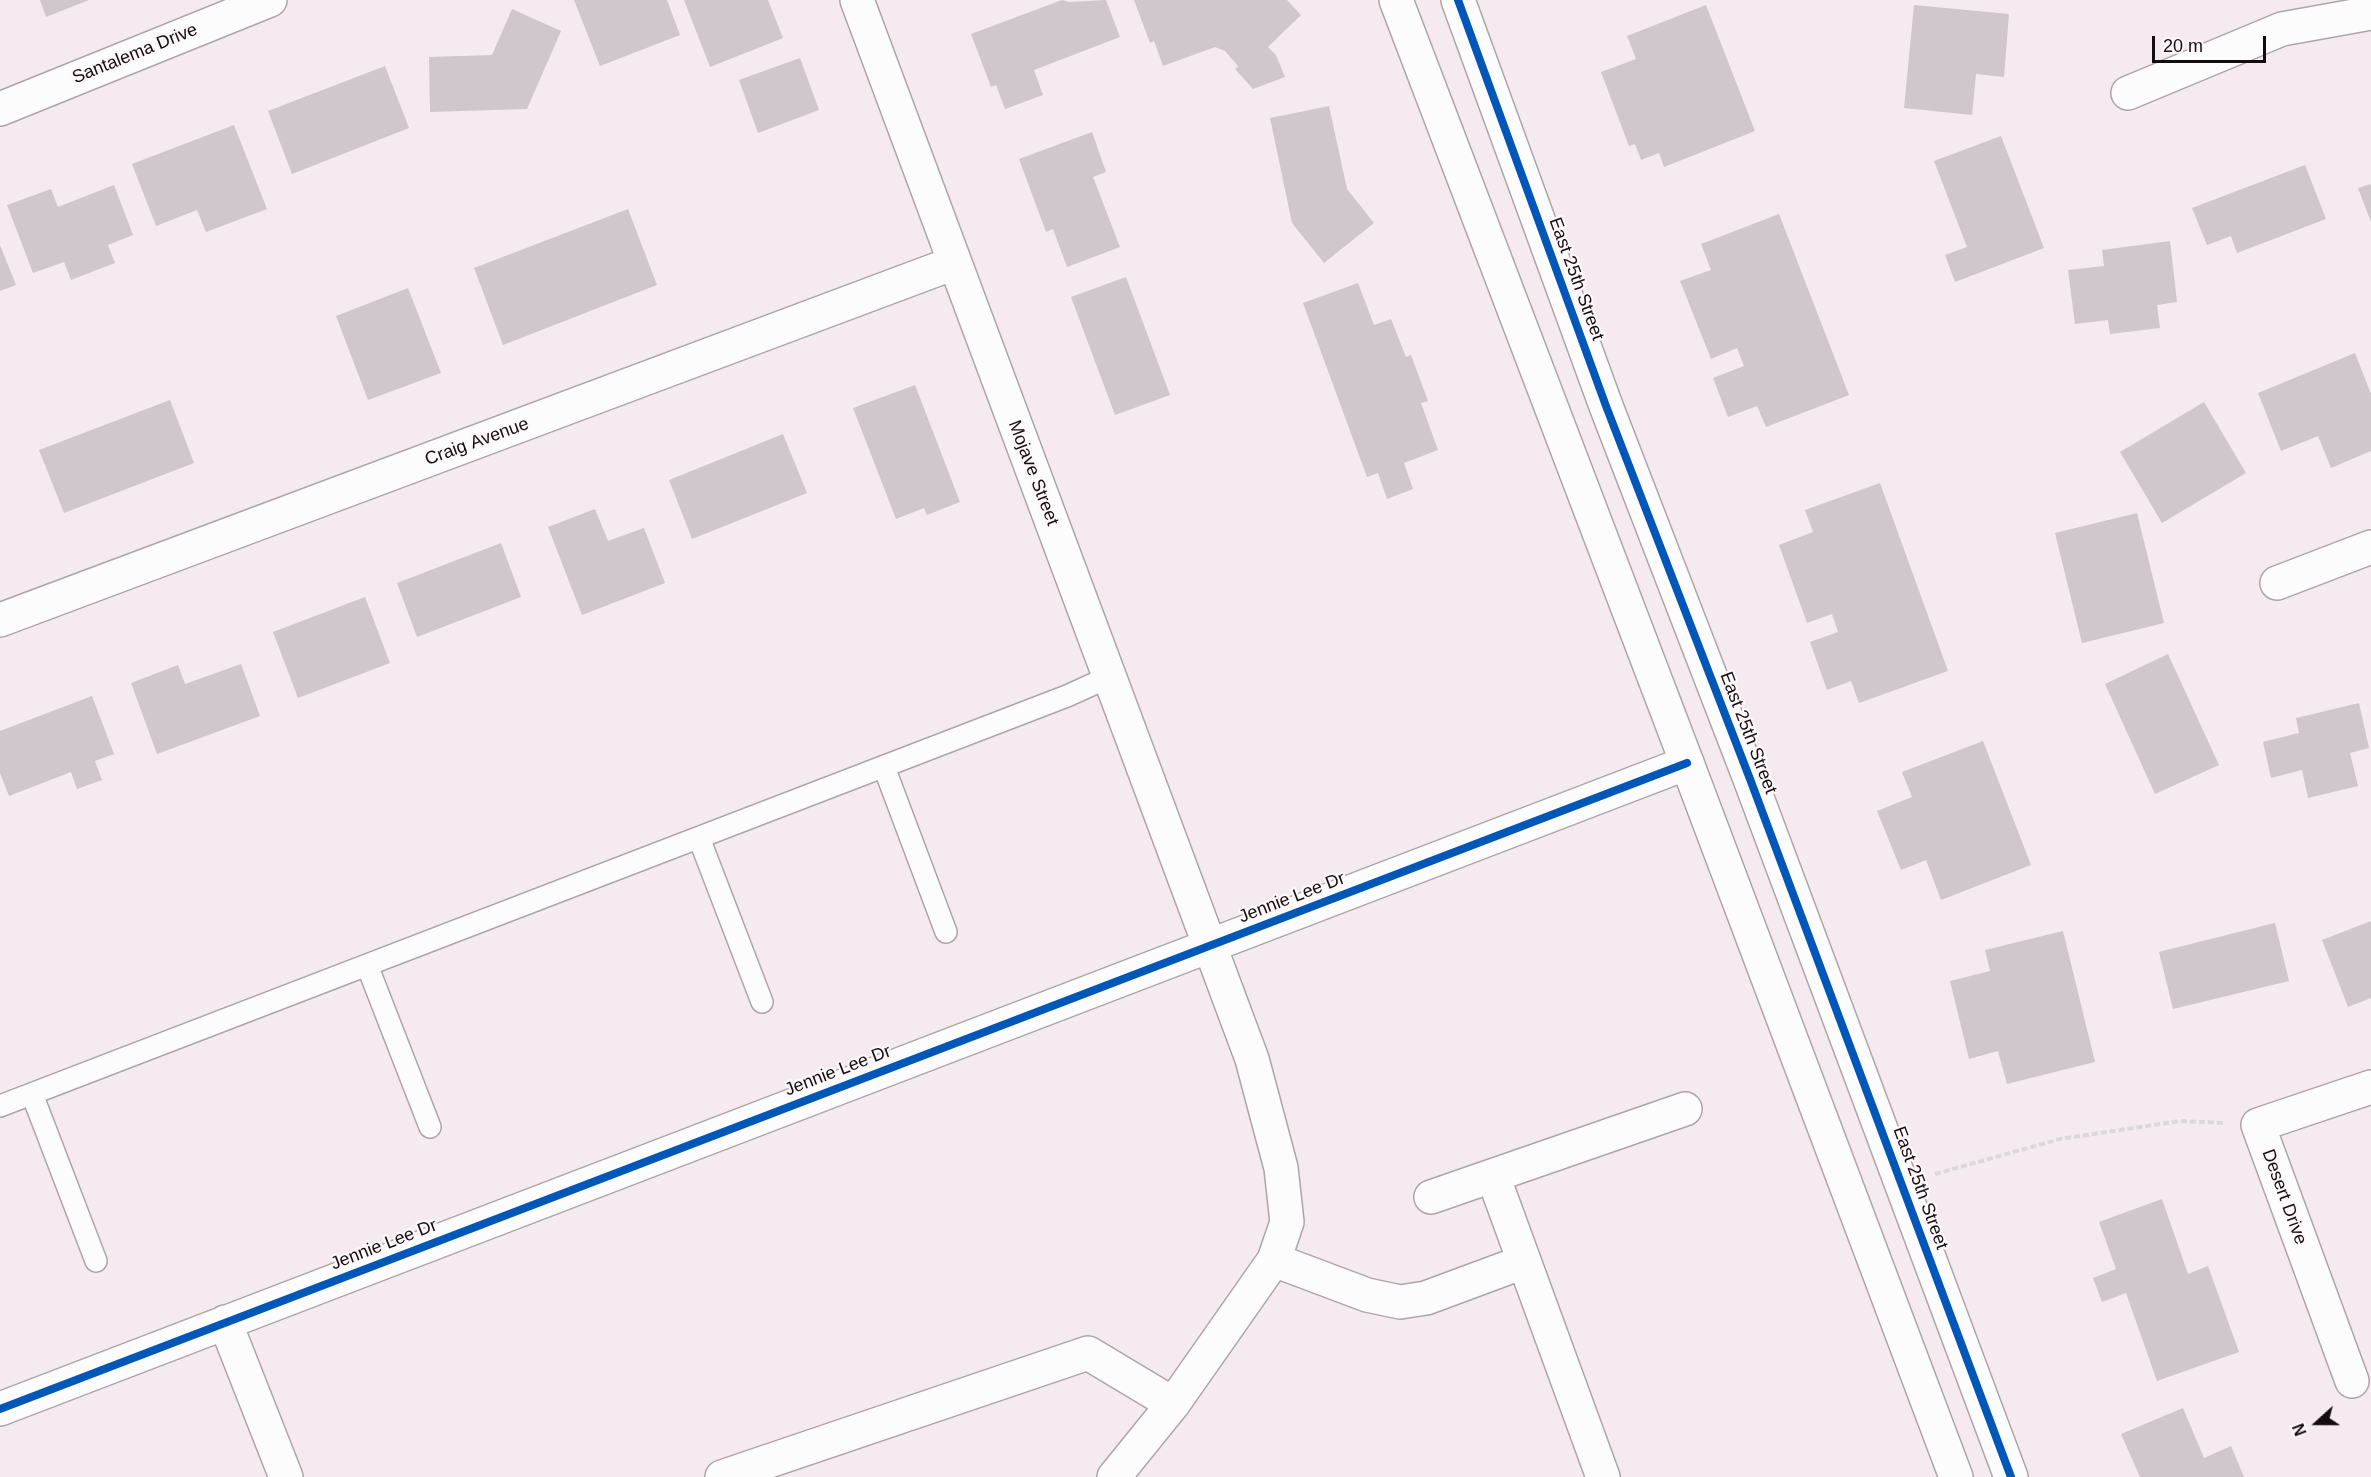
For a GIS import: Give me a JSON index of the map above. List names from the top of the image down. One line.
{"streets":{"street":["Santalema Drive","East 25th Street","Craig Avenue","Mojave Street","Jennie Lee Dr","Desert Drive"]},"crossings":[["Craig Avenue","Mojave Street"],["Mojave Street","Jennie Lee Dr"]],"scale_bar":"20 m","north":"left"}
